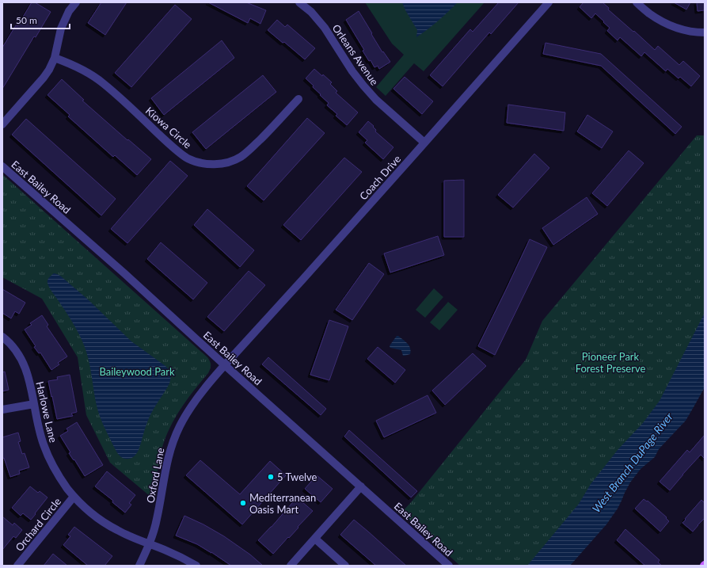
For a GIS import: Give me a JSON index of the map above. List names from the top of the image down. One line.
{"streets":{"street":["Orleans Avenue","Kiowa Circle","Coach Drive","East Bailey Road","Harlowe Lane","Oxford Lane","Orchard Circle"]},"crossings":[["Orleans Avenue","Coach Drive"],["Coach Drive","East Bailey Road"],["Coach Drive","Oxford Lane"],["East Bailey Road","Oxford Lane"],["Harlowe Lane","Oxford Lane"],["Harlowe Lane","Orchard Circle"]],"water":["West Branch DuPage River"],"parks":["Pioneer Park Forest Preserve","Baileywood Park"],"places":["5 Twelve","Mediterranean Oasis Mart"],"scale_bar":"50 m"}
